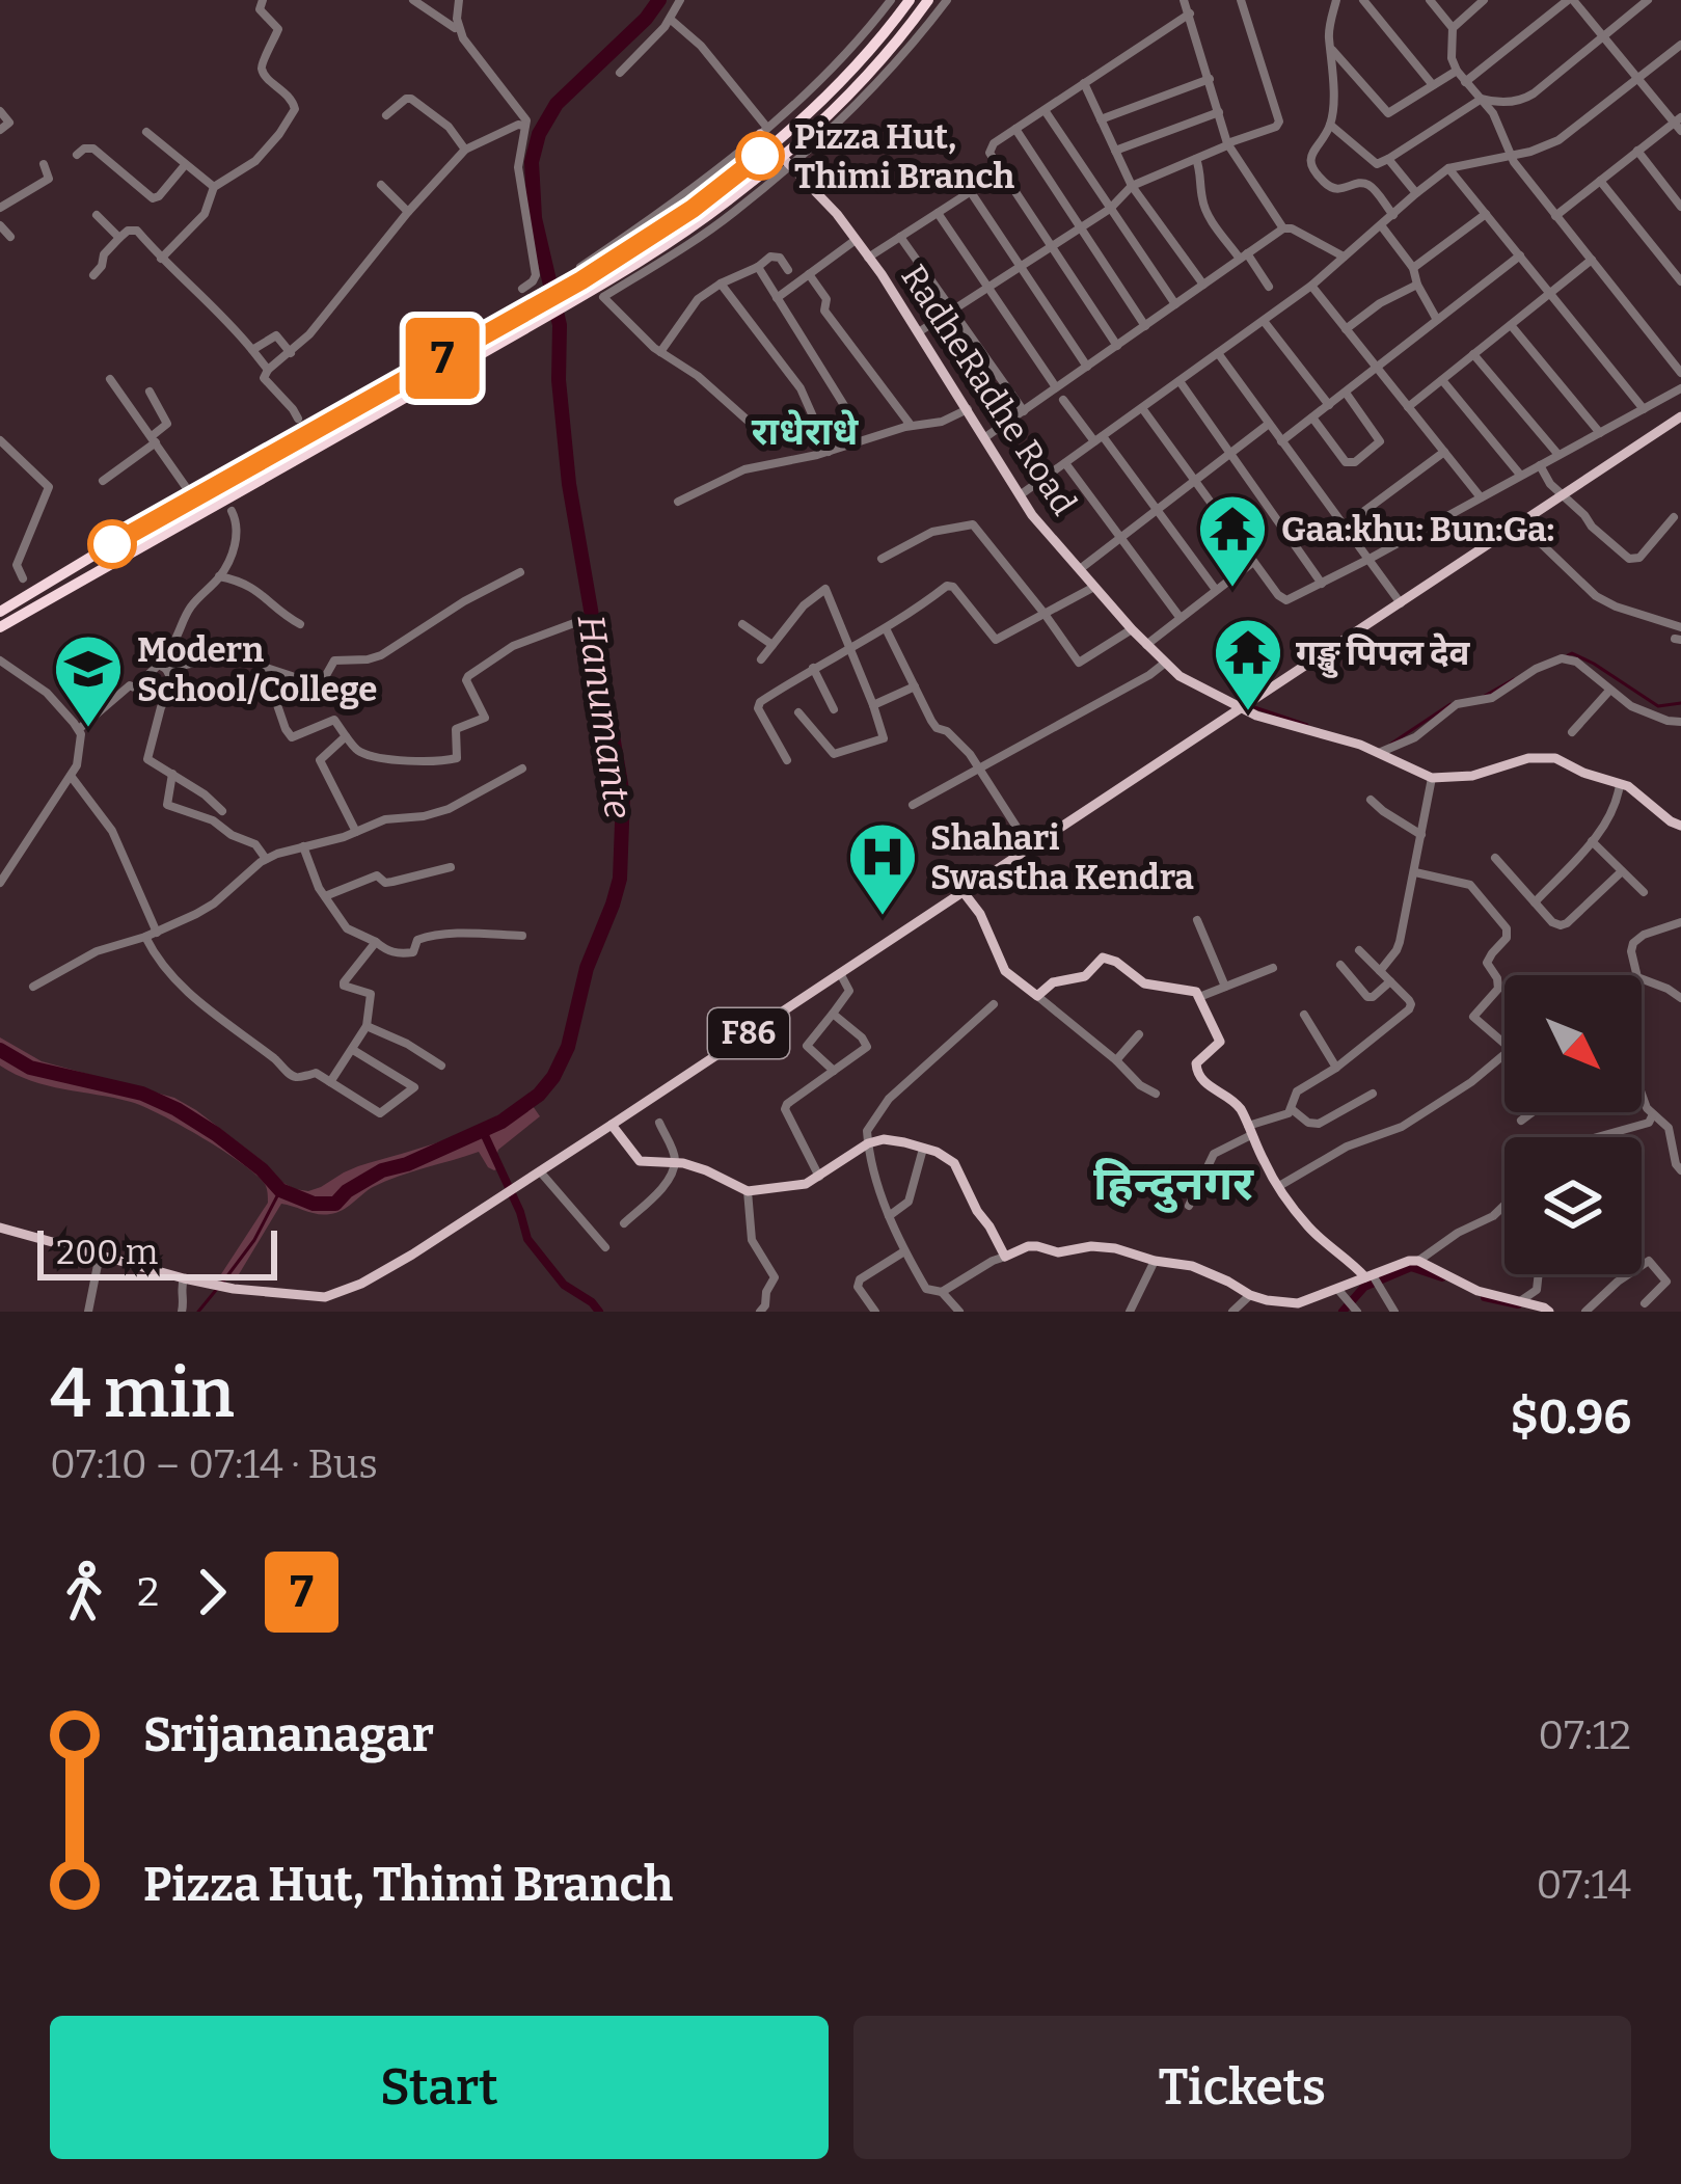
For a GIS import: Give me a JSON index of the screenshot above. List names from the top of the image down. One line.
{"streets":{"main road":["RadheRadhe Road","F86"]},"crossings":[["RadheRadhe Road","F86"]],"districts":["राधेराधे","हिन्दुनगर"],"water":["Hanumante"],"places":{"other":["Pizza Hut, Thimi Branch"],"temple":["Gaa:khu: Bun:Ga:","गङ्खु पिपल देव"],"school or university":["Modern School/College"],"hospital":["Shahari Swastha Kendra"]},"lines":["bus line 7"],"scale_bar":"200 m","north":"bottom right","page":{"on_map":"7","scale":"200 m","heading":["4 min","07:10 – 07:14 · Bus","$0.96"],"legs":["2","7"],"list":[{"name":"Srijananagar","value":"07:12"},{"name":"Pizza Hut, Thimi Branch","value":"07:14"}],"buttons":["Start","Tickets"]}}
